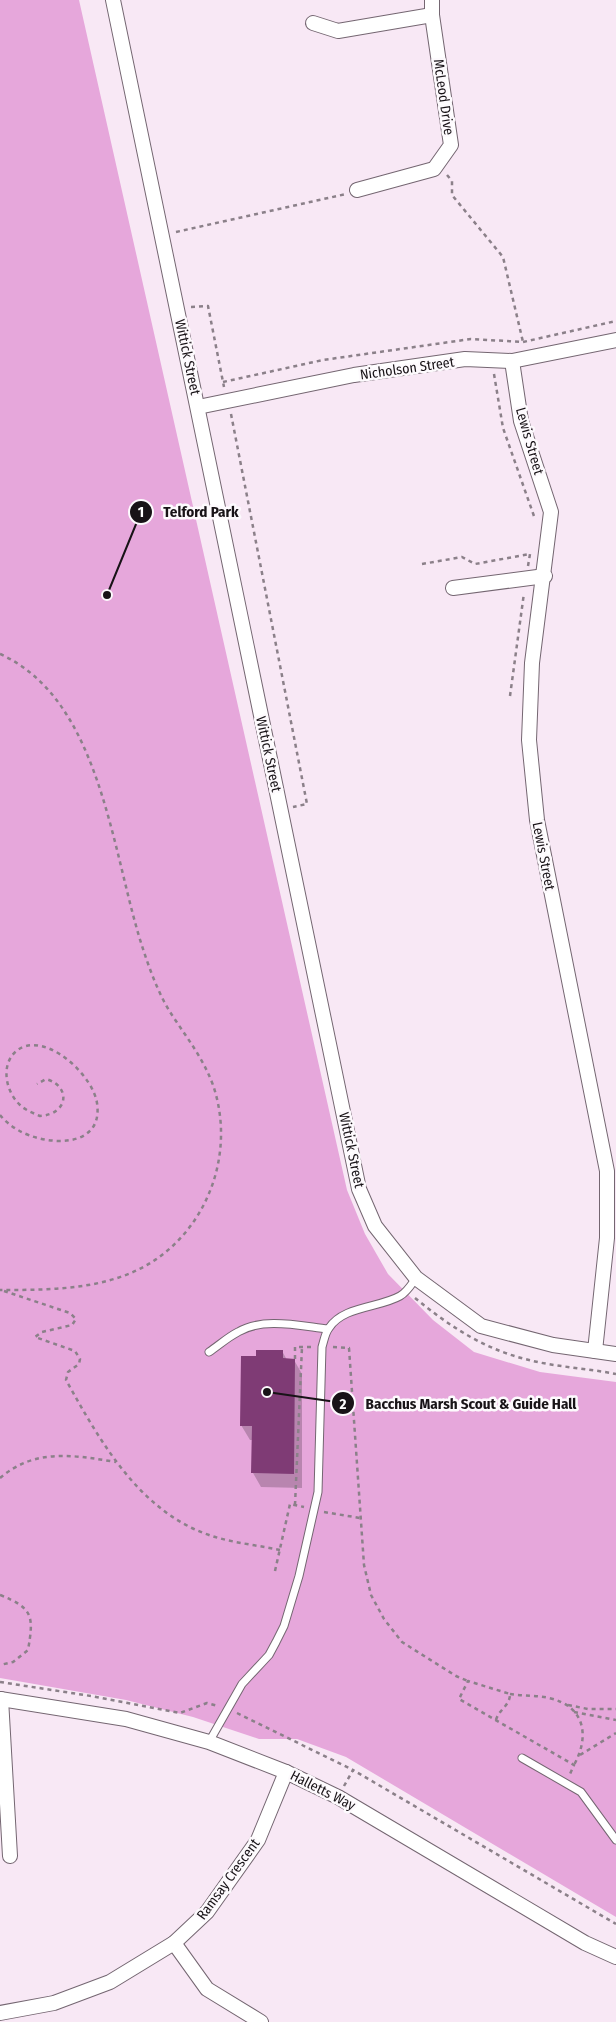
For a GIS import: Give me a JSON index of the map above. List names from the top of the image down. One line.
{"streets":{"street":["McLeod Drive","Wittick Street","Nicholson Street","Lewis Street","Halletts Way","Ramsay Crescent"]},"crossings":[["Wittick Street","Nicholson Street"],["Wittick Street","Lewis Street"],["Nicholson Street","Lewis Street"],["Halletts Way","Ramsay Crescent"]],"places":["Telford Park","Bacchus Marsh Scout & Guide Hall"]}
